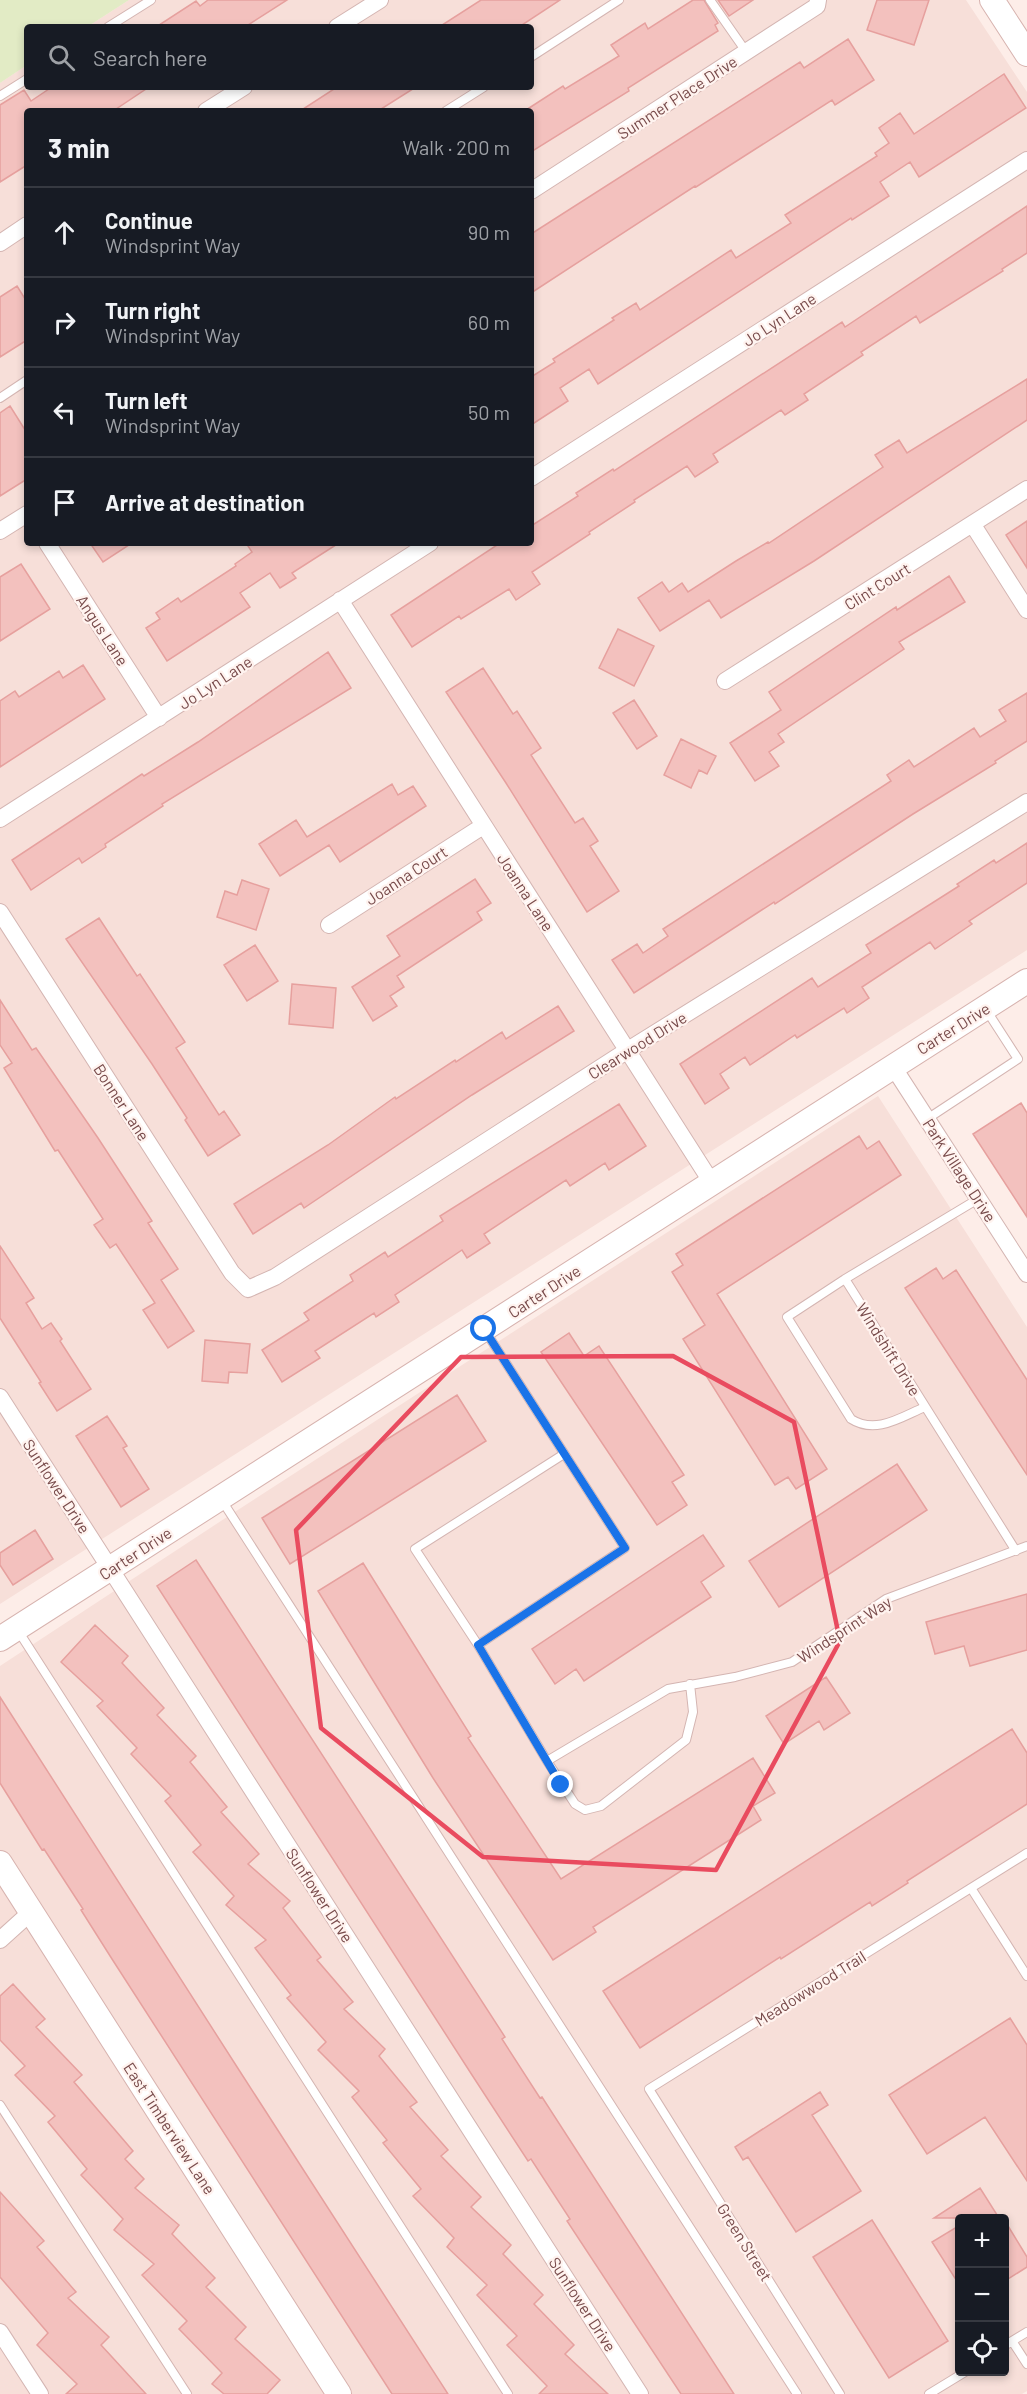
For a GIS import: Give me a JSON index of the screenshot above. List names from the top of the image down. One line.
{"streets":{"street":["Summer Place Drive","Jo Lyn Lane","Clint Court","Angus Lane","Joanna Court","Joanna Lane","Carter Drive","Clearwood Drive","Bonner Lane","Park Village Drive","Sunflower Drive","East Timberview Lane"],"lane":["Windshift Drive","Windsprint Way","Meadowwood Trail","Green Street"]},"crossings":[["Jo Lyn Lane","Angus Lane"],["Jo Lyn Lane","Joanna Lane"],["Joanna Court","Joanna Lane"],["Joanna Lane","Carter Drive"],["Joanna Lane","Clearwood Drive"],["Carter Drive","Park Village Drive"],["Carter Drive","Sunflower Drive"],["Clearwood Drive","Bonner Lane"],["Windshift Drive","Windsprint Way"],["Meadowwood Trail","Green Street"]],"page":{"search":"Search here","heading":["3 min","Walk · 200 m"],"list":[["Continue","Windsprint Way","90 m"],["Turn right","Windsprint Way","60 m"],["Turn left","Windsprint Way","50 m"],"Arrive at destination"],"map_buttons":["+","−"]}}
